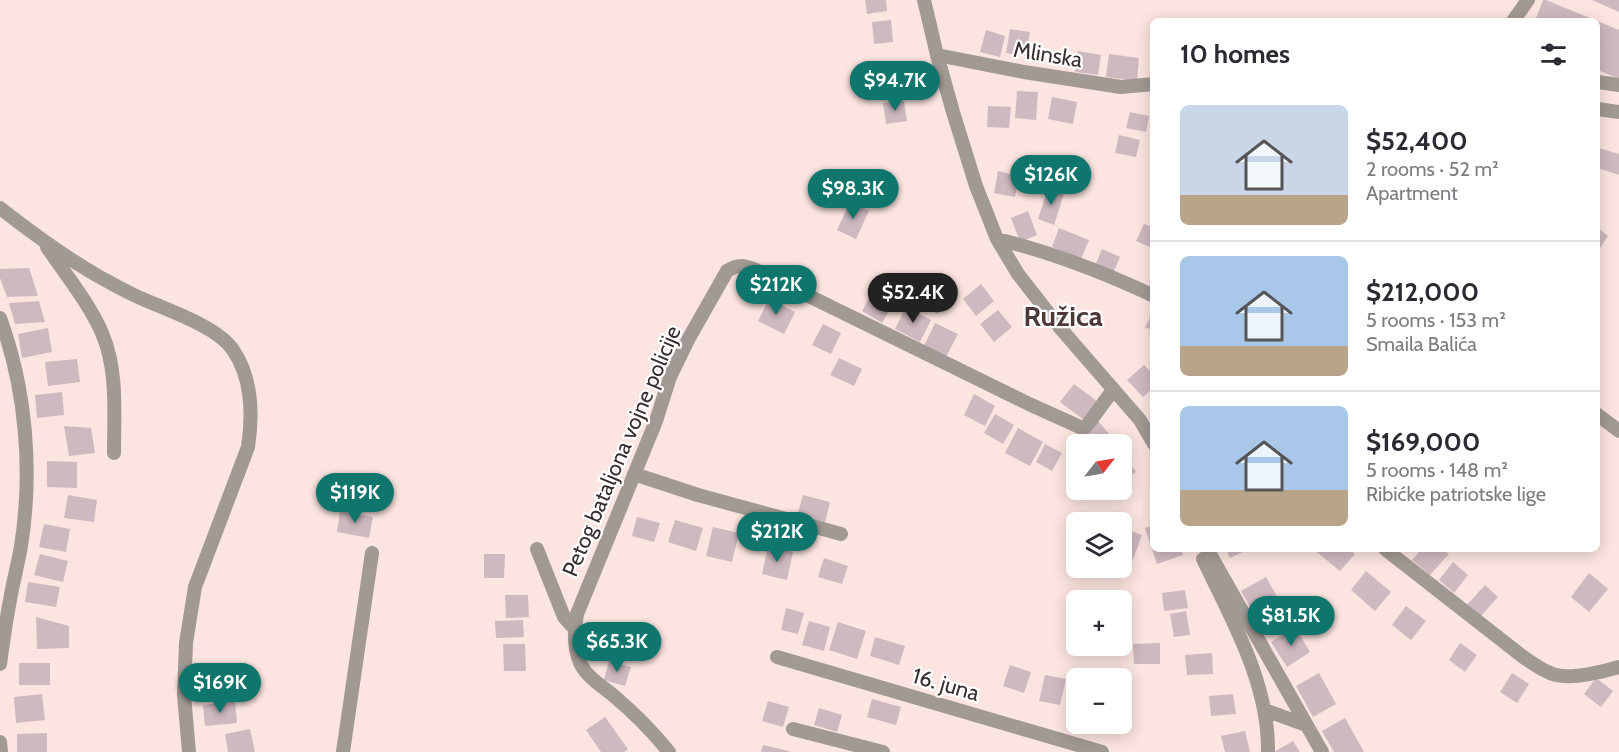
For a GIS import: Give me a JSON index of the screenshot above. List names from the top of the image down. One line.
{"streets":{"street":["Mlinska","Petog bataljona vojne policije","16. juna"]},"districts":["Ružica"],"north":"top right","page":{"heading":"10 homes","price":["$94.7K","$126K","$98.3K","$212K","$52.4K","$119K","$212K","$81.5K","$65.3K","$169K"],"list":[{"name":"$52,400","note":"2 rooms · 52 m² · Apartment"},{"name":"$212,000","note":"5 rooms · 153 m² · Smaila Balića"},{"name":"$169,000","note":"5 rooms · 148 m² · Ribićke patriotske lige"}],"map_buttons":["+","−"]}}
